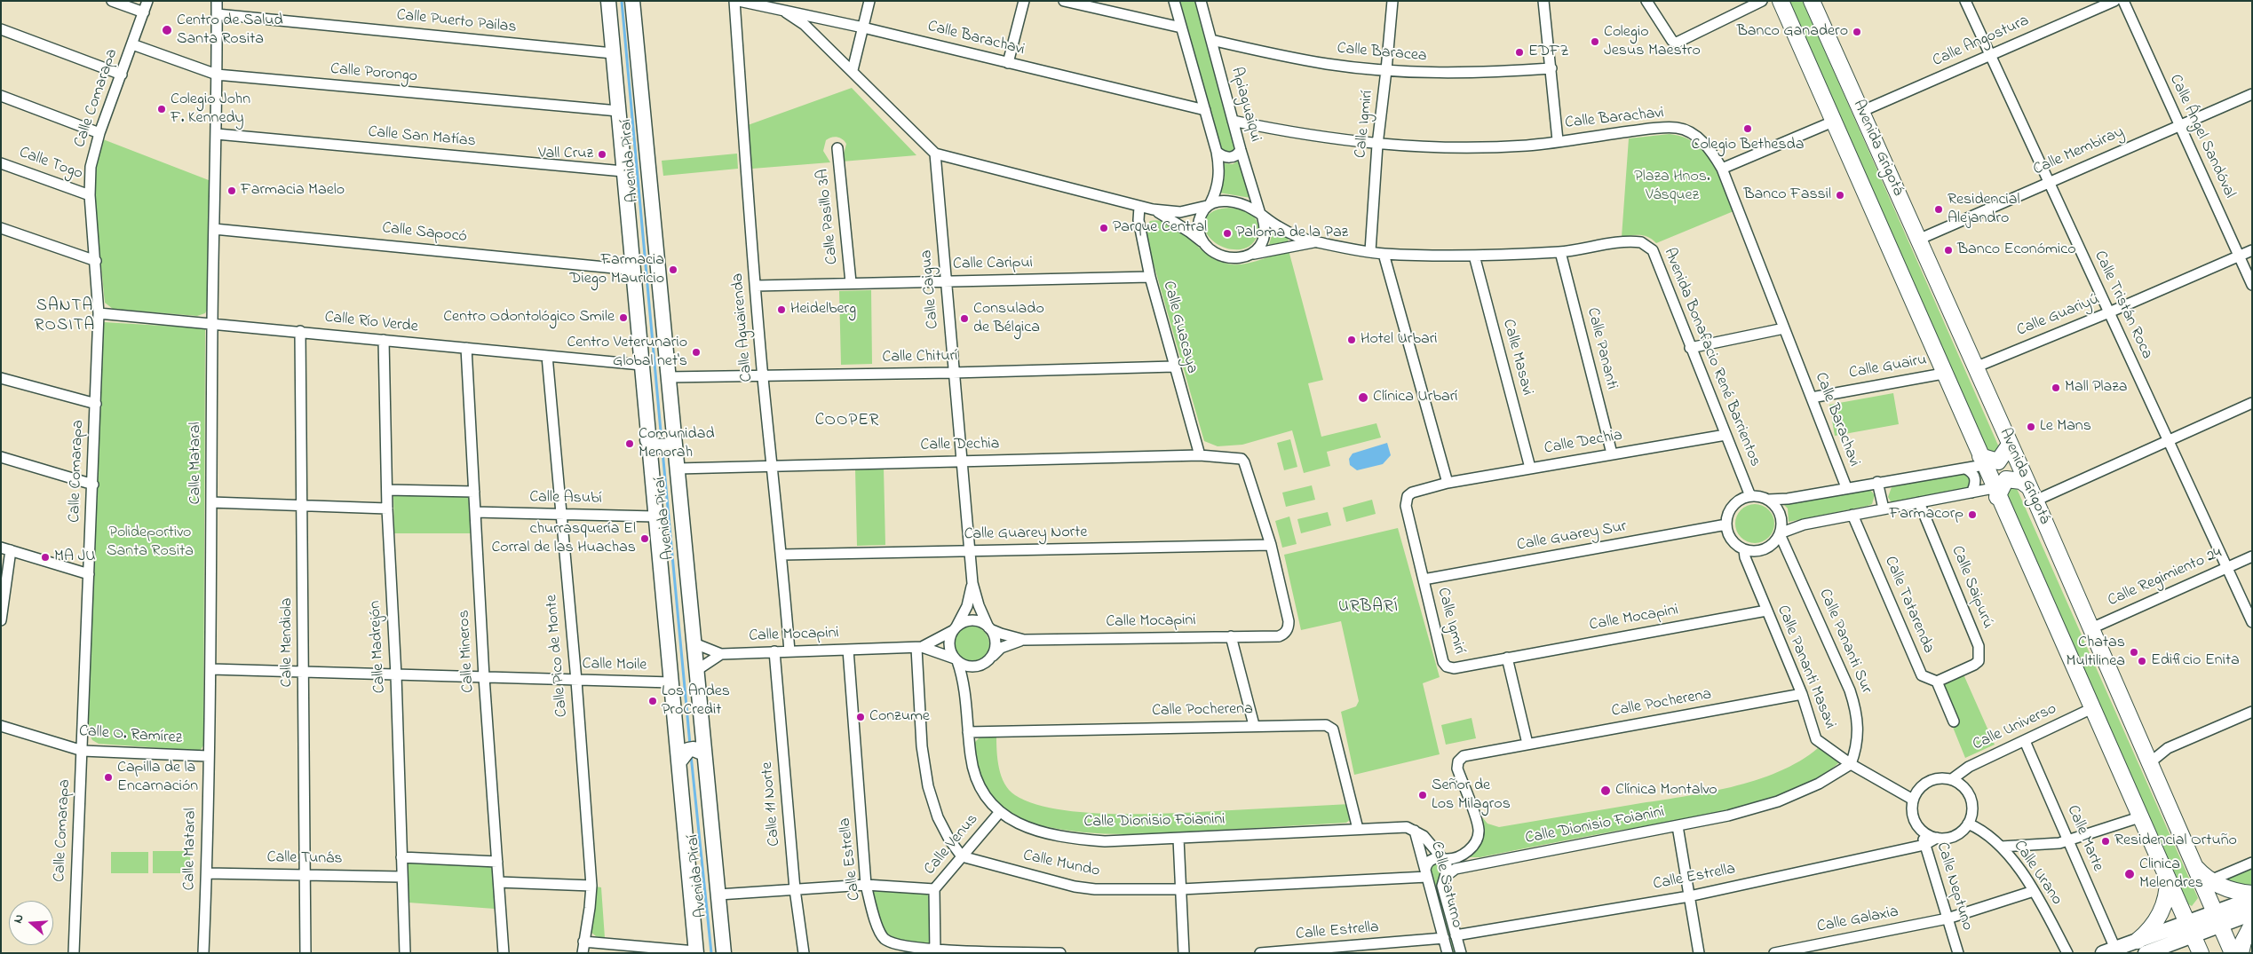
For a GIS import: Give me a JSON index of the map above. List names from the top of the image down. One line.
{"streets":{"main road":["Avenida Grigotá","Avenida Piraí"],"street":["Calle Puerto Pailas","Calle Barachavi","Calle Angostura","Calle Baracea","Calle Porongo","Calle Comarapa","Apiaguaiqui","Calle Igmirí","Calle Ángel Sandóval","Calle San Matías","Calle Membiray","Calle Togo","Calle Pasillo 3A","Calle Sapocó","Calle Caripui","Calle Caigua","Calle Tristán Roca","Calle Guariyú","Calle Río Verde","Calle Aguairenda","Calle Guacaya","Calle Pananti","Calle Chiturí","Calle Masavi","Avenida Bonafacio René Barrientos","Calle Guairu","Calle Dechia","Calle Mataral","Calle Asubí","Calle Guarey Norte","Calle Guarey Sur","Calle Regimiento 24","Calle Saipurú","Calle Tatarenda","Calle Mocapini","Calle Pananti Sur","Calle Mendiola","Calle Madrejón","Calle Mineros","Calle Pico de Monte","Calle Moile","Calle Pananti Masavi","Calle Pocherena","Calle Universo","Calle O. Ramírez","Calle 11 Norte","Calle Dionisio Foianini","Calle Marte","Calle Venus","Calle Tunás","Calle Estrella","Calle Mundo","Calle Urano","Calle Saturno","Calle Neptuno","Calle Galaxia"]},"crossings":[["Calle Puerto Pailas","Avenida Piraí"],["Calle Puerto Pailas","Calle Mataral"],["Calle Barachavi","Apiaguaiqui"],["Calle Barachavi","Calle Igmirí"],["Calle Barachavi","Calle Guairu"],["Calle Angostura","Avenida Grigotá"],["Calle Angostura","Calle Tristán Roca"],["Calle Baracea","Apiaguaiqui"],["Calle Baracea","Calle Igmirí"],["Calle Porongo","Calle Comarapa"],["Calle Porongo","Avenida Piraí"],["Calle Porongo","Calle Mataral"],["Calle Comarapa","Calle Togo"],["Calle Comarapa","Calle Río Verde"],["Calle Comarapa","Calle O. Ramírez"],["Apiaguaiqui","Avenida Bonafacio René Barrientos"],["Calle Igmirí","Avenida Bonafacio René Barrientos"],["Calle Igmirí","Calle Dechia"],["Calle Igmirí","Calle Guarey Sur"],["Calle Igmirí","Calle Mocapini"],["Calle Ángel Sandóval","Calle Membiray"],["Calle Ángel Sandóval","Calle Guariyú"],["Calle San Matías","Avenida Piraí"],["Calle San Matías","Calle Mataral"],["Avenida Grigotá","Calle Membiray"],["Avenida Grigotá","Calle Guariyú"],["Avenida Grigotá","Calle Guairu"],["Avenida Grigotá","Calle Regimiento 24"],["Avenida Grigotá","Calle Universo"],["Calle Membiray","Calle Tristán Roca"],["Avenida Piraí","Calle Sapocó"],["Avenida Piraí","Calle Río Verde"],["Avenida Piraí","Calle Chiturí"],["Avenida Piraí","Calle Dechia"],["Avenida Piraí","Calle Asubí"],["Avenida Piraí","Calle Mocapini"],["Avenida Piraí","Calle Moile"],["Calle Pasillo 3A","Calle Caripui"],["Calle Sapocó","Calle Mataral"],["Calle Caripui","Calle Caigua"],["Calle Caripui","Calle Aguairenda"],["Calle Caripui","Calle Guacaya"],["Calle Caigua","Calle Chiturí"],["Calle Caigua","Calle Dechia"],["Calle Caigua","Calle Guarey Norte"],["Calle Caigua","Calle Mocapini"],["Calle Caigua","Calle Dionisio Foianini"],["Calle Tristán Roca","Calle Guariyú"],["Calle Tristán Roca","Calle Regimiento 24"],["Calle Río Verde","Calle Mataral"],["Calle Río Verde","Calle Mendiola"],["Calle Río Verde","Calle Madrejón"],["Calle Río Verde","Calle Mineros"],["Calle Río Verde","Calle Pico de Monte"],["Calle Aguairenda","Calle Chiturí"],["Calle Aguairenda","Calle Dechia"],["Calle Aguairenda","Calle Guarey Norte"],["Calle Aguairenda","Calle Mocapini"],["Calle Guacaya","Calle Chiturí"],["Calle Guacaya","Calle Dechia"],["Calle Pananti","Avenida Bonafacio René Barrientos"],["Calle Pananti","Calle Dechia"],["Calle Masavi","Avenida Bonafacio René Barrientos"],["Calle Masavi","Calle Dechia"],["Avenida Bonafacio René Barrientos","Calle Dechia"],["Avenida Bonafacio René Barrientos","Calle Guarey Sur"],["Avenida Bonafacio René Barrientos","Calle Pananti Sur"],["Avenida Bonafacio René Barrientos","Calle Pananti Masavi"],["Calle Dechia","Calle Guarey Norte"],["Calle Dechia","Calle Mocapini"],["Calle Mataral","Calle Moile"],["Calle Mataral","Calle O. Ramírez"],["Calle Mataral","Calle Tunás"],["Calle Asubí","Calle Mineros"],["Calle Asubí","Calle Pico de Monte"],["Calle Guarey Norte","Calle Mocapini"],["Calle Guarey Sur","Calle Pananti Sur"],["Calle Guarey Sur","Calle Pananti Masavi"],["Calle Saipurú","Calle Tatarenda"],["Calle Mocapini","Calle Pananti Masavi"],["Calle Mocapini","Calle 11 Norte"],["Calle Mocapini","Calle Dionisio Foianini"],["Calle Mocapini","Calle Estrella"],["Calle Pananti Sur","Calle Pananti Masavi"],["Calle Pananti Sur","Calle Dionisio Foianini"],["Calle Mendiola","Calle Moile"],["Calle Mendiola","Calle Tunás"],["Calle Madrejón","Calle Moile"],["Calle Madrejón","Calle Tunás"],["Calle Mineros","Calle Moile"],["Calle Pico de Monte","Calle Moile"],["Calle Pananti Masavi","Calle Pocherena"],["Calle Pananti Masavi","Calle Universo"],["Calle Pananti Masavi","Calle Dionisio Foianini"],["Calle Pananti Masavi","Calle Estrella"],["Calle Pananti Masavi","Calle Urano"],["Calle Pananti Masavi","Calle Neptuno"],["Calle Pocherena","Calle Dionisio Foianini"],["Calle Universo","Calle Marte"],["Calle Universo","Calle Estrella"],["Calle Universo","Calle Urano"],["Calle Universo","Calle Neptuno"],["Calle Dionisio Foianini","Calle Venus"],["Calle Dionisio Foianini","Calle Saturno"],["Calle Venus","Calle Estrella"],["Calle Venus","Calle Mundo"],["Calle Estrella","Calle Urano"],["Calle Estrella","Calle Saturno"],["Calle Estrella","Calle Neptuno"],["Calle Mundo","Calle Saturno"],["Calle Urano","Calle Neptuno"],["Calle Urano","Calle Galaxia"],["Calle Neptuno","Calle Galaxia"]],"districts":["SANTA ROSITA","COOPER","URBARÍ"],"parks":["Plaza Hnos. Vásquez","Polideportivo Santa Rosita"],"places":["Centro de Salud Santa Rosita","Banco Ganadero","Colegio Jesus Maestro","EDFZ","Colegio John F. Kennedy","Colegio Bethesda","Vall Cruz","Farmacia Maelo","Banco Fassil","Residencial Alejandro","Parque Central","Paloma de la Paz","Banco Económico","Farmacia Diego Mauricio","Heidelberg","Centro Odontológico Smile","Consulado de Bélgica","Hotel Urbari","Centro Veterunario Global net's","Mall Plaza","Clínica Urbarí","Le Mans","Comunidad Menorah","Farmacorp","churrasquería El Corral de las Huachas","MA JU","Chatas Multilinea","Edificio Enita","Los Andes ProCredit","Conzume","Capilla de la Encarnación","Clínica Montalvo","Señor de Los Milagros","Residencial Ortuño","Clinica Melendres"],"north":"left"}
